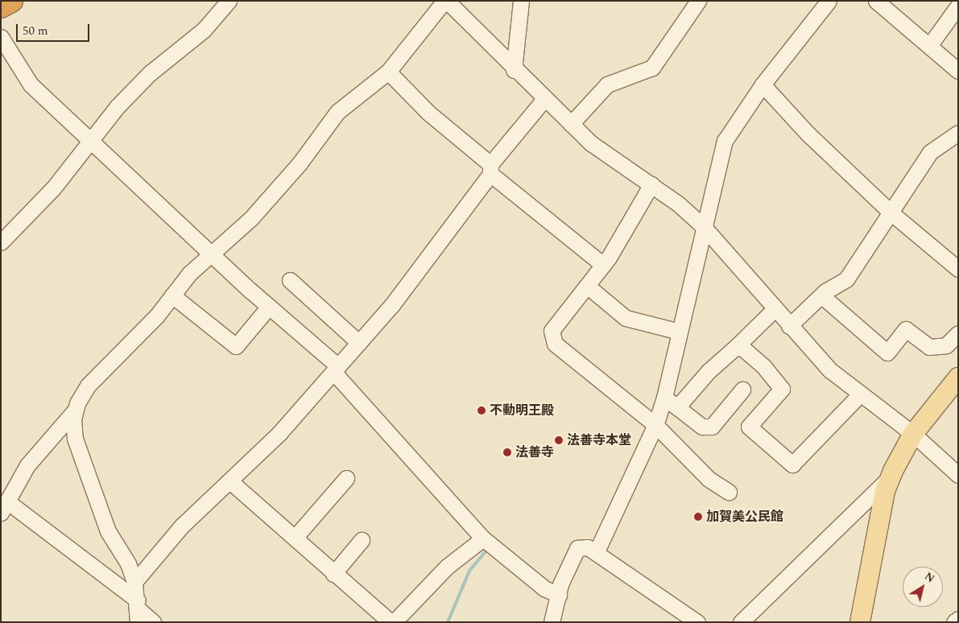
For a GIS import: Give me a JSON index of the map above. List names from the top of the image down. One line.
{"places":["不動明王殿","法善寺本堂","法善寺","加賀美公民館"],"scale_bar":"50 m","north":"top right"}
